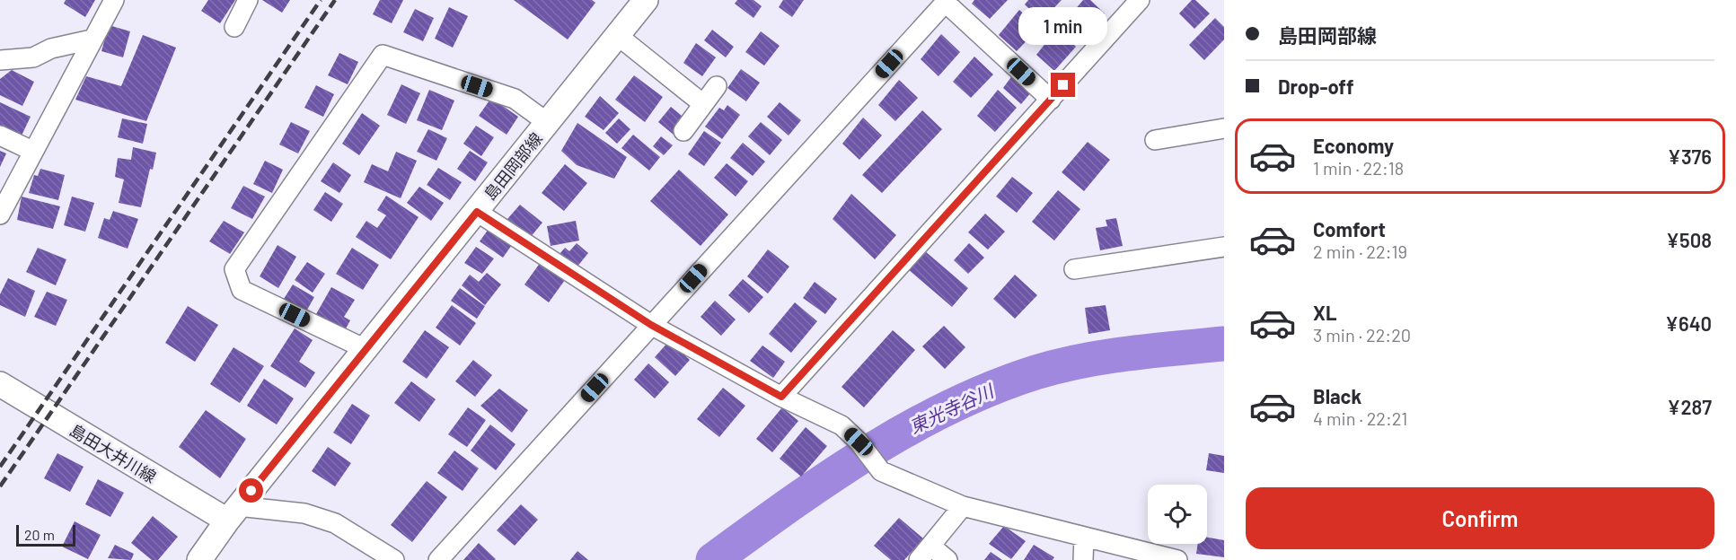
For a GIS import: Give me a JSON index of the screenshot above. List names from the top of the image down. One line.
{"streets":{"main road":["島田岡部線","島田大井川線"]},"crossings":[["島田岡部線","島田大井川線"]],"water":["東光寺谷川"],"scale_bar":"20 m","page":{"banner":["島田岡部線","Drop-off"],"bubble":"1 min","list":[{"name":"Economy","note":"1 min · 22:18","value":"¥376"},{"name":"Comfort","note":"2 min · 22:19","value":"¥508"},{"name":"XL","note":"3 min · 22:20","value":"¥640"},{"name":"Black","note":"4 min · 22:21","value":"¥287"}],"buttons":"Confirm","scale":"20 m"}}
